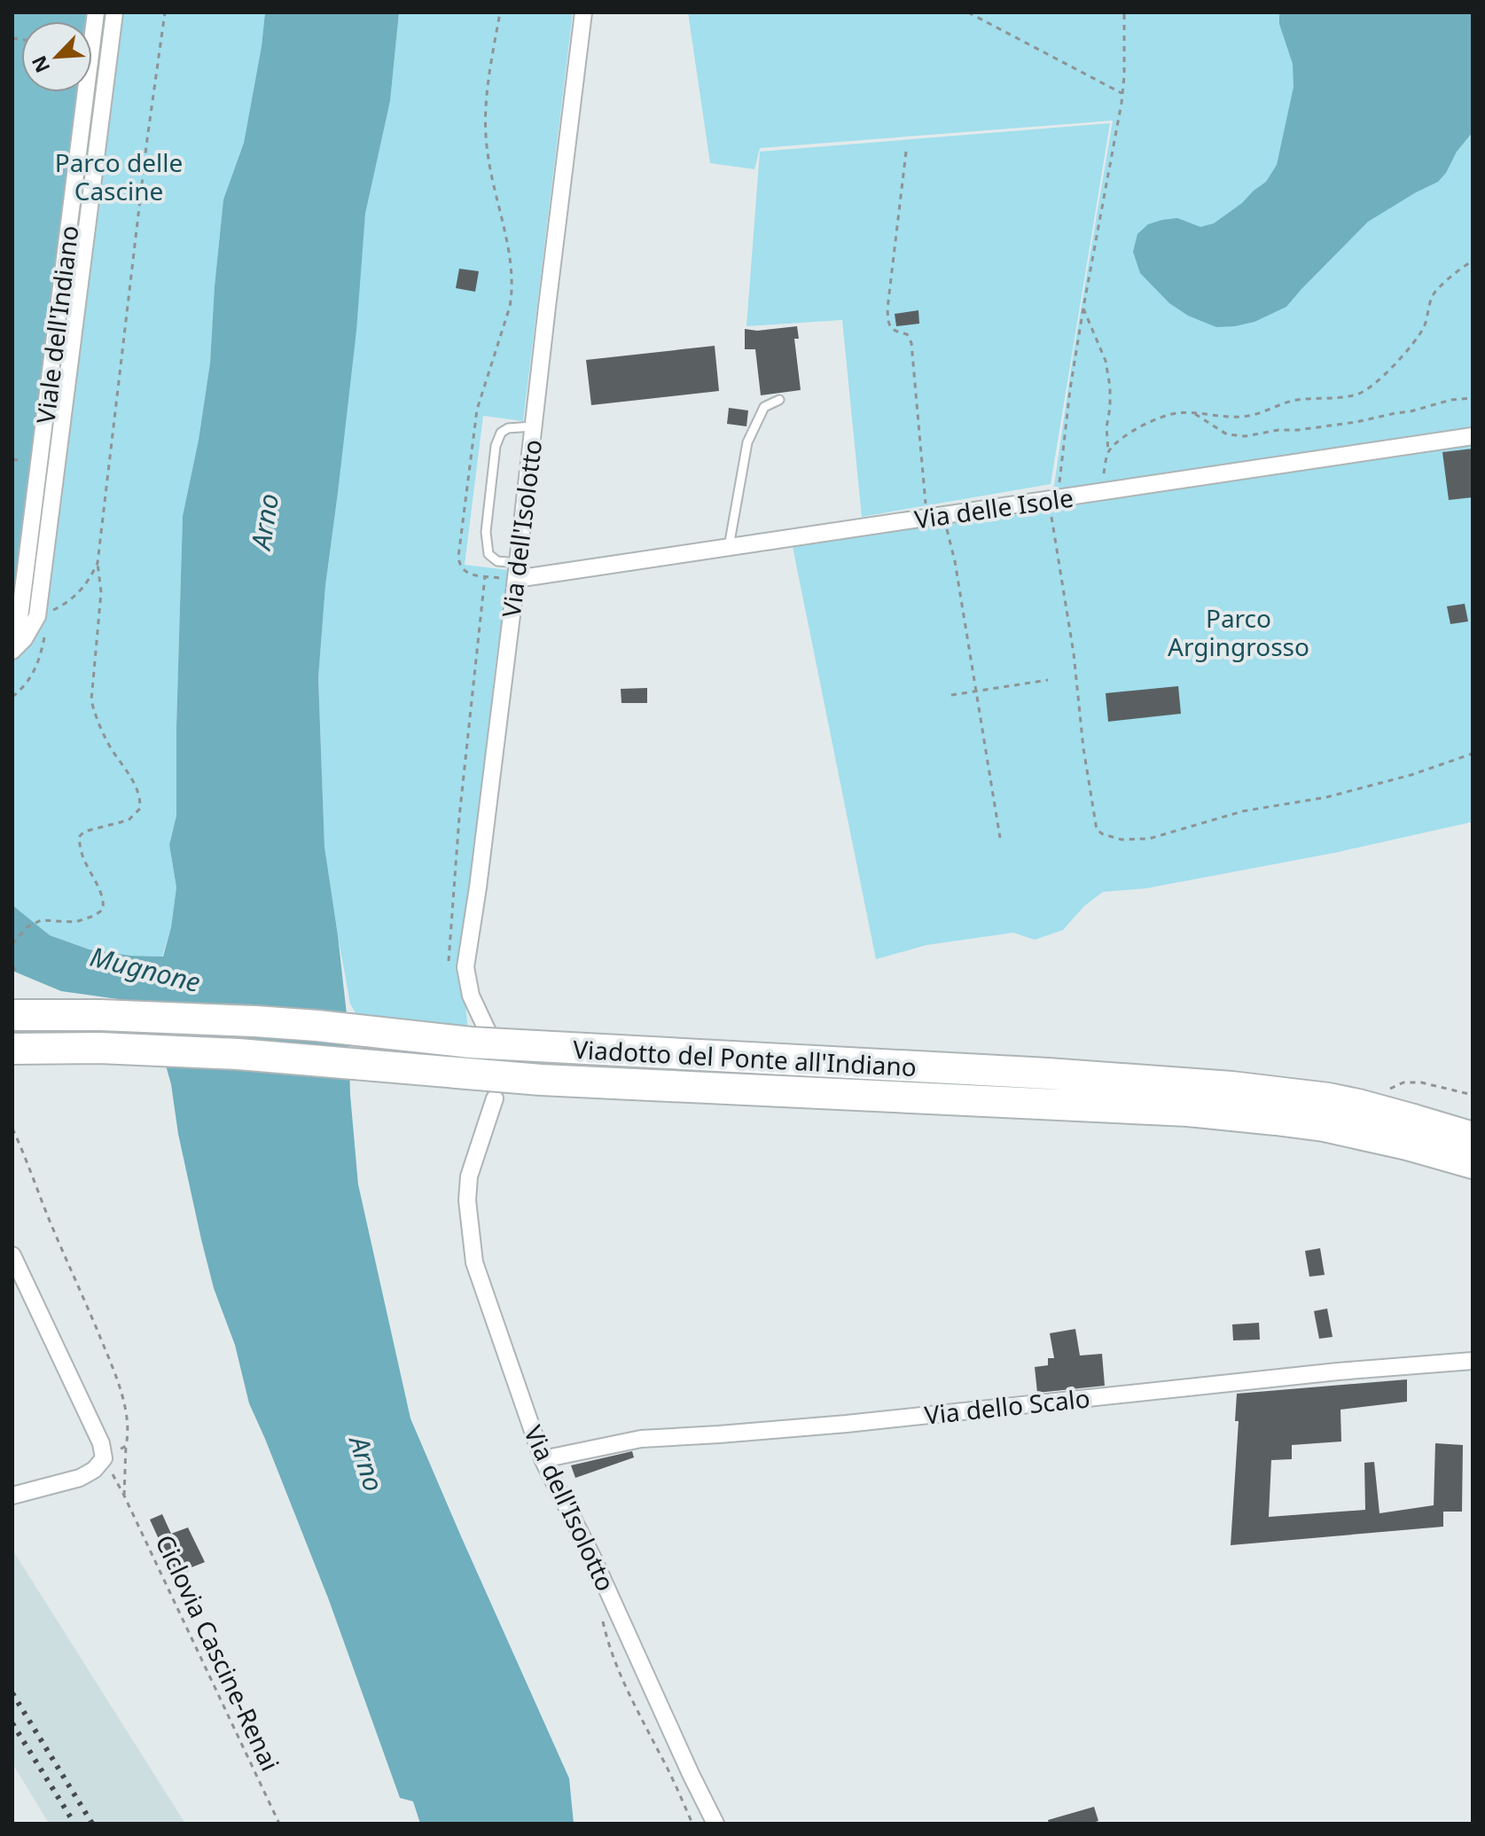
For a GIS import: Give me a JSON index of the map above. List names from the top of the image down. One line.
{"streets":{"highway":["Viadotto del Ponte all'Indiano"],"street":["Viale dell'Indiano","Via delle Isole","Via dell'Isolotto","Via dello Scalo"],"path":["Ciclovia Cascine-Renai"]},"crossings":[["Via delle Isole","Via dell'Isolotto"],["Via dell'Isolotto","Via dello Scalo"]],"water":["Arno","Mugnone"],"parks":["Parco delle Cascine","Parco Argingrosso"],"north":"bottom left"}
